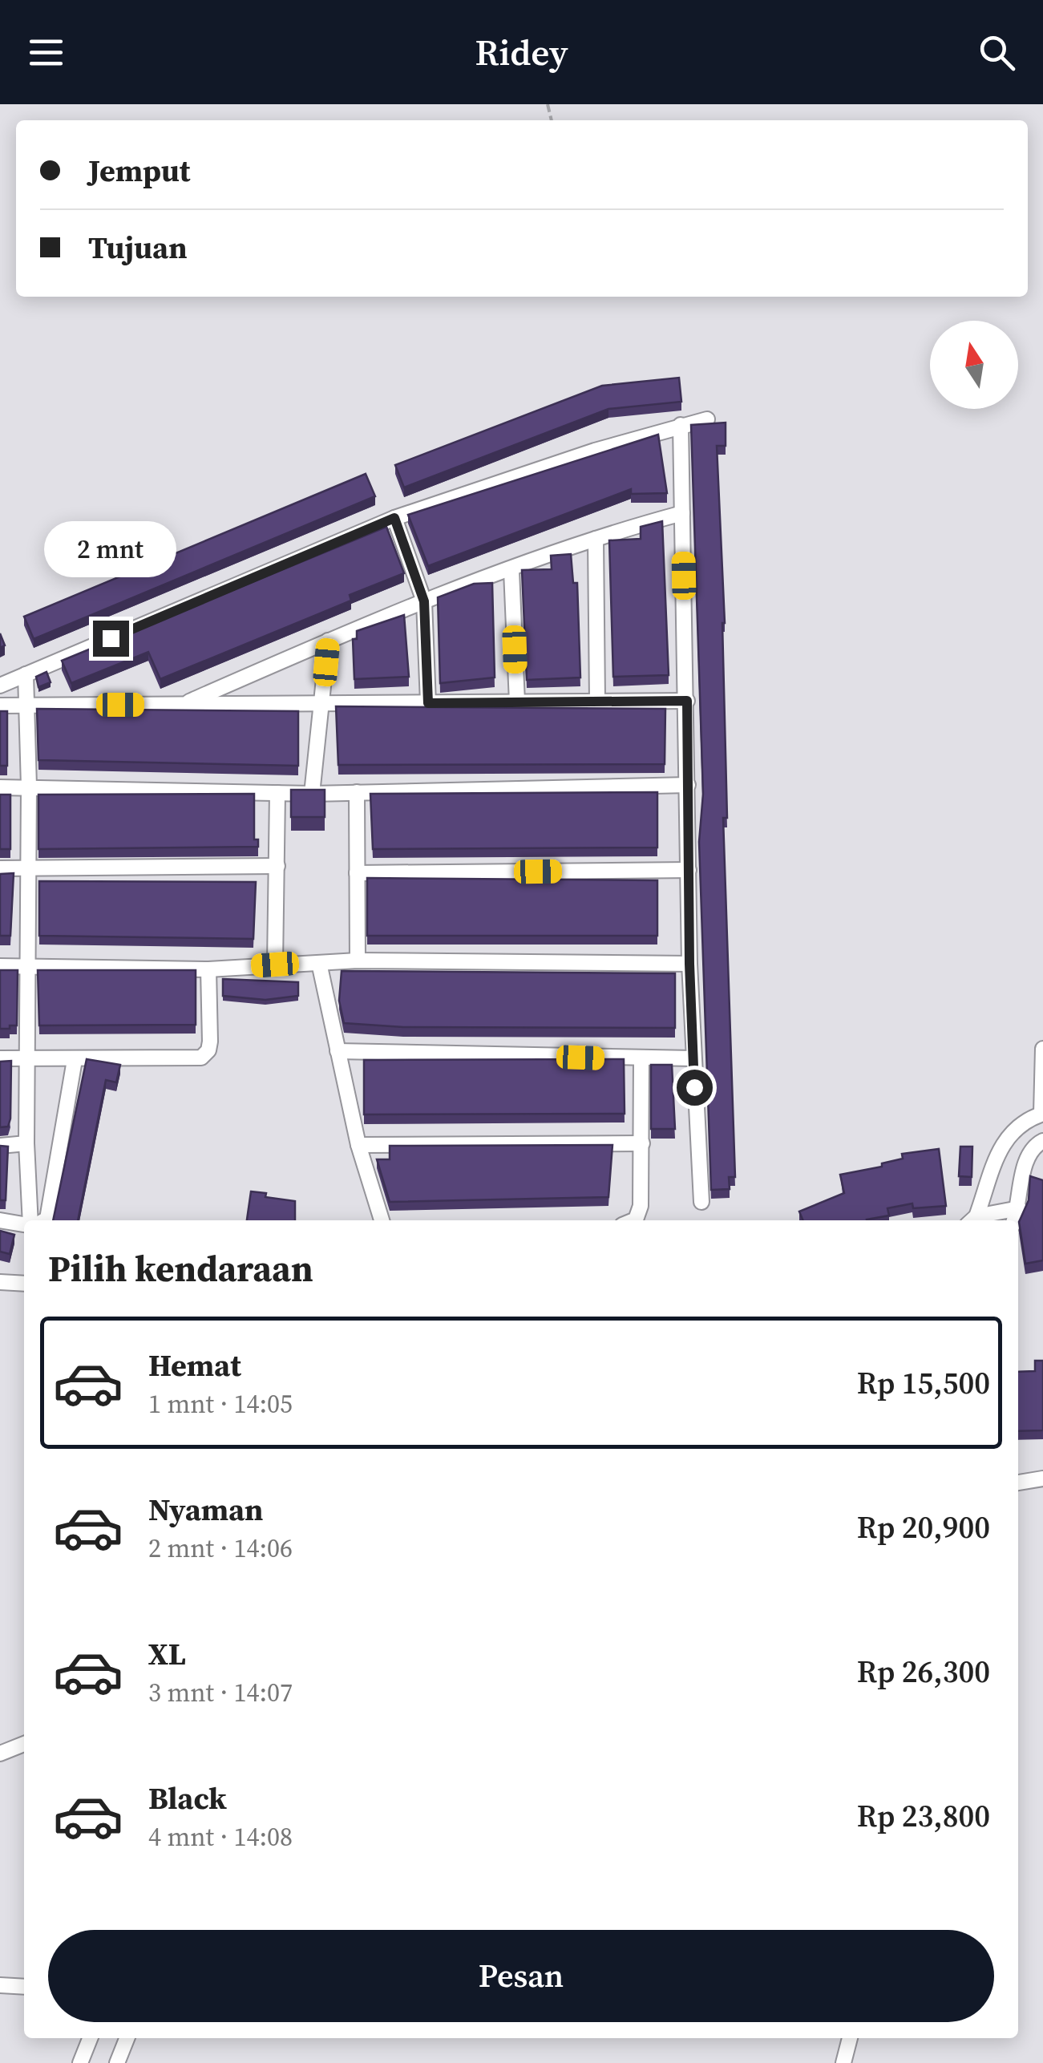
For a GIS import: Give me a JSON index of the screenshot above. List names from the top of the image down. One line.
{"north":"top","page":{"header":"Ridey","banner":["Jemput","Tujuan"],"bubble":"2 mnt","heading":"Pilih kendaraan","list":[{"name":"Hemat","note":"1 mnt · 14:05","value":"Rp 15,500"},{"name":"Nyaman","note":"2 mnt · 14:06","value":"Rp 20,900"},{"name":"XL","note":"3 mnt · 14:07","value":"Rp 26,300"},{"name":"Black","note":"4 mnt · 14:08","value":"Rp 23,800"}],"buttons":"Pesan"}}
